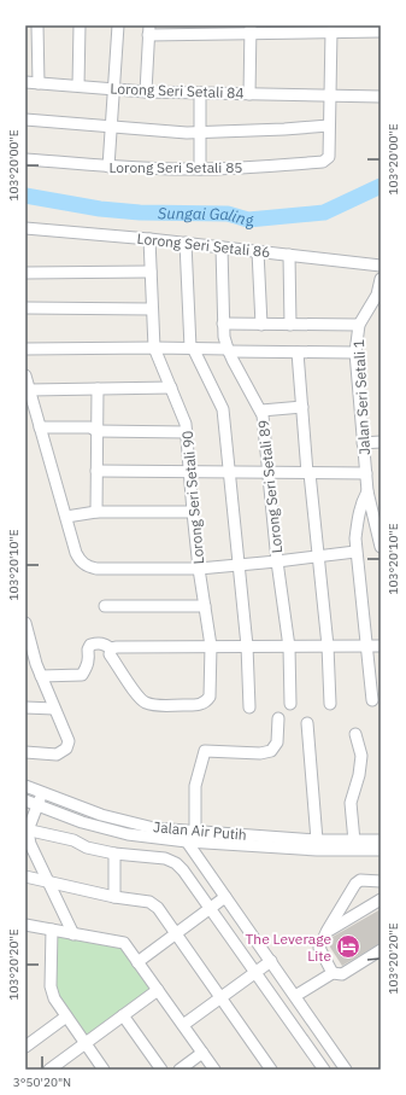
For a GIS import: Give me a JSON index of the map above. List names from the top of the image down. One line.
{"streets":{"street":["Lorong Seri Setali 84","Lorong Seri Setali 85","Lorong Seri Setali 86","Jalan Seri Setali 1","Lorong Seri Setali 89","Lorong Seri Setali 90","Jalan Air Putih"]},"crossings":[["Lorong Seri Setali 86","Lorong Seri Setali 89"],["Lorong Seri Setali 86","Lorong Seri Setali 90"]],"water":["Sungai Galing"],"places":{"hotel":["The Leverage Lite"]},"coordinates":["103°20'00\"E","103°20'10\"E","103°20'20\"E","3°50'20\"N"]}
